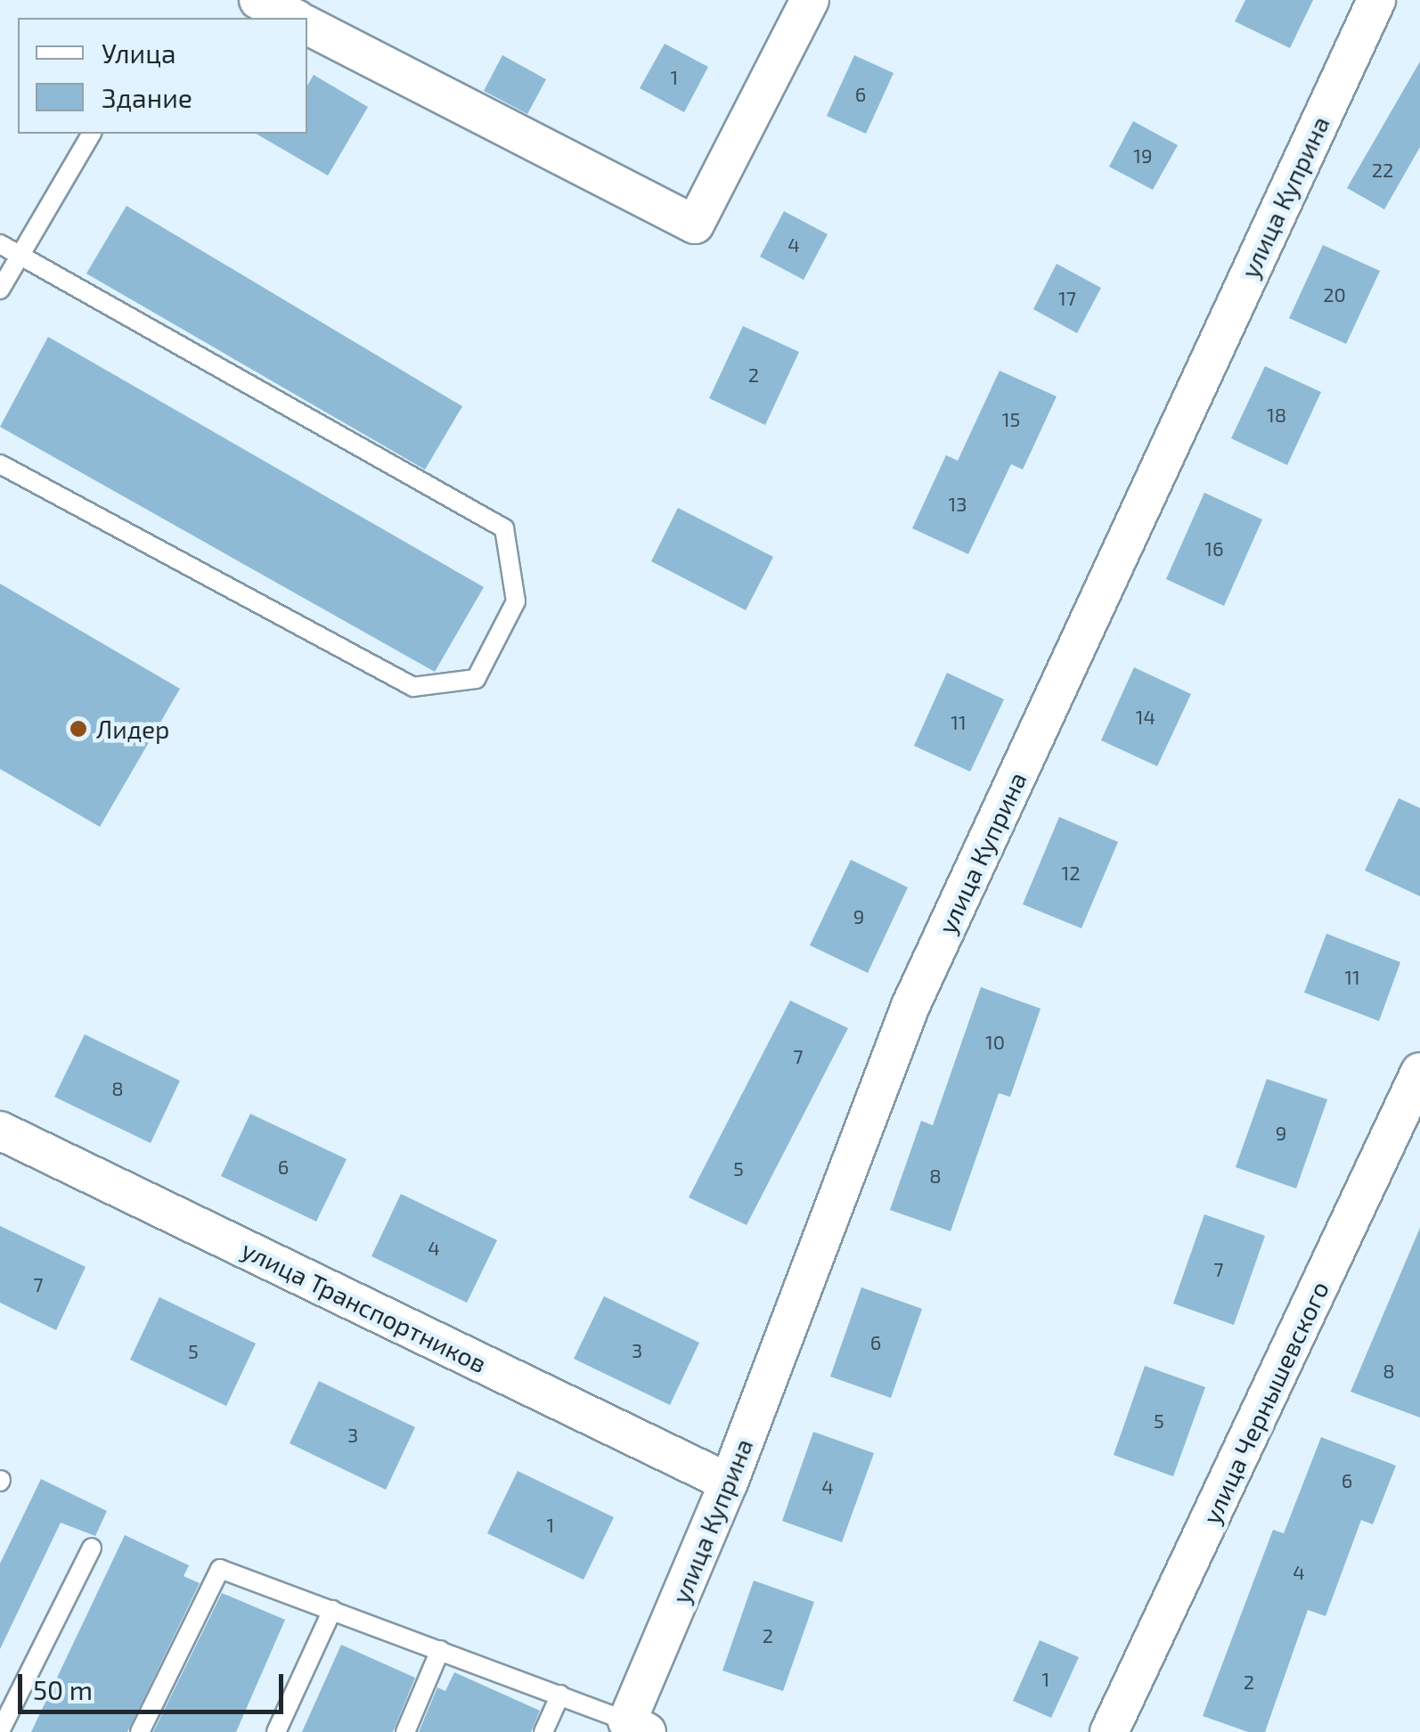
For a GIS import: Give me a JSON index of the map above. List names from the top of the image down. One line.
{"streets":{"street":["улица Куприна","улица Транспортников","улица Чернышевского"]},"crossings":[["улица Куприна","улица Транспортников"]],"places":["Лидер"],"house_numbers":["1","6","19","22","4","20","17","2","18","15","13","16","14","11","12","9","11","10","7","8","9","6","5","8","4","7","7","6","3","5","8","5","3","6","4","1","4","2","1","2"],"legend":["Улица","Здание"],"scale_bar":"50 m"}
